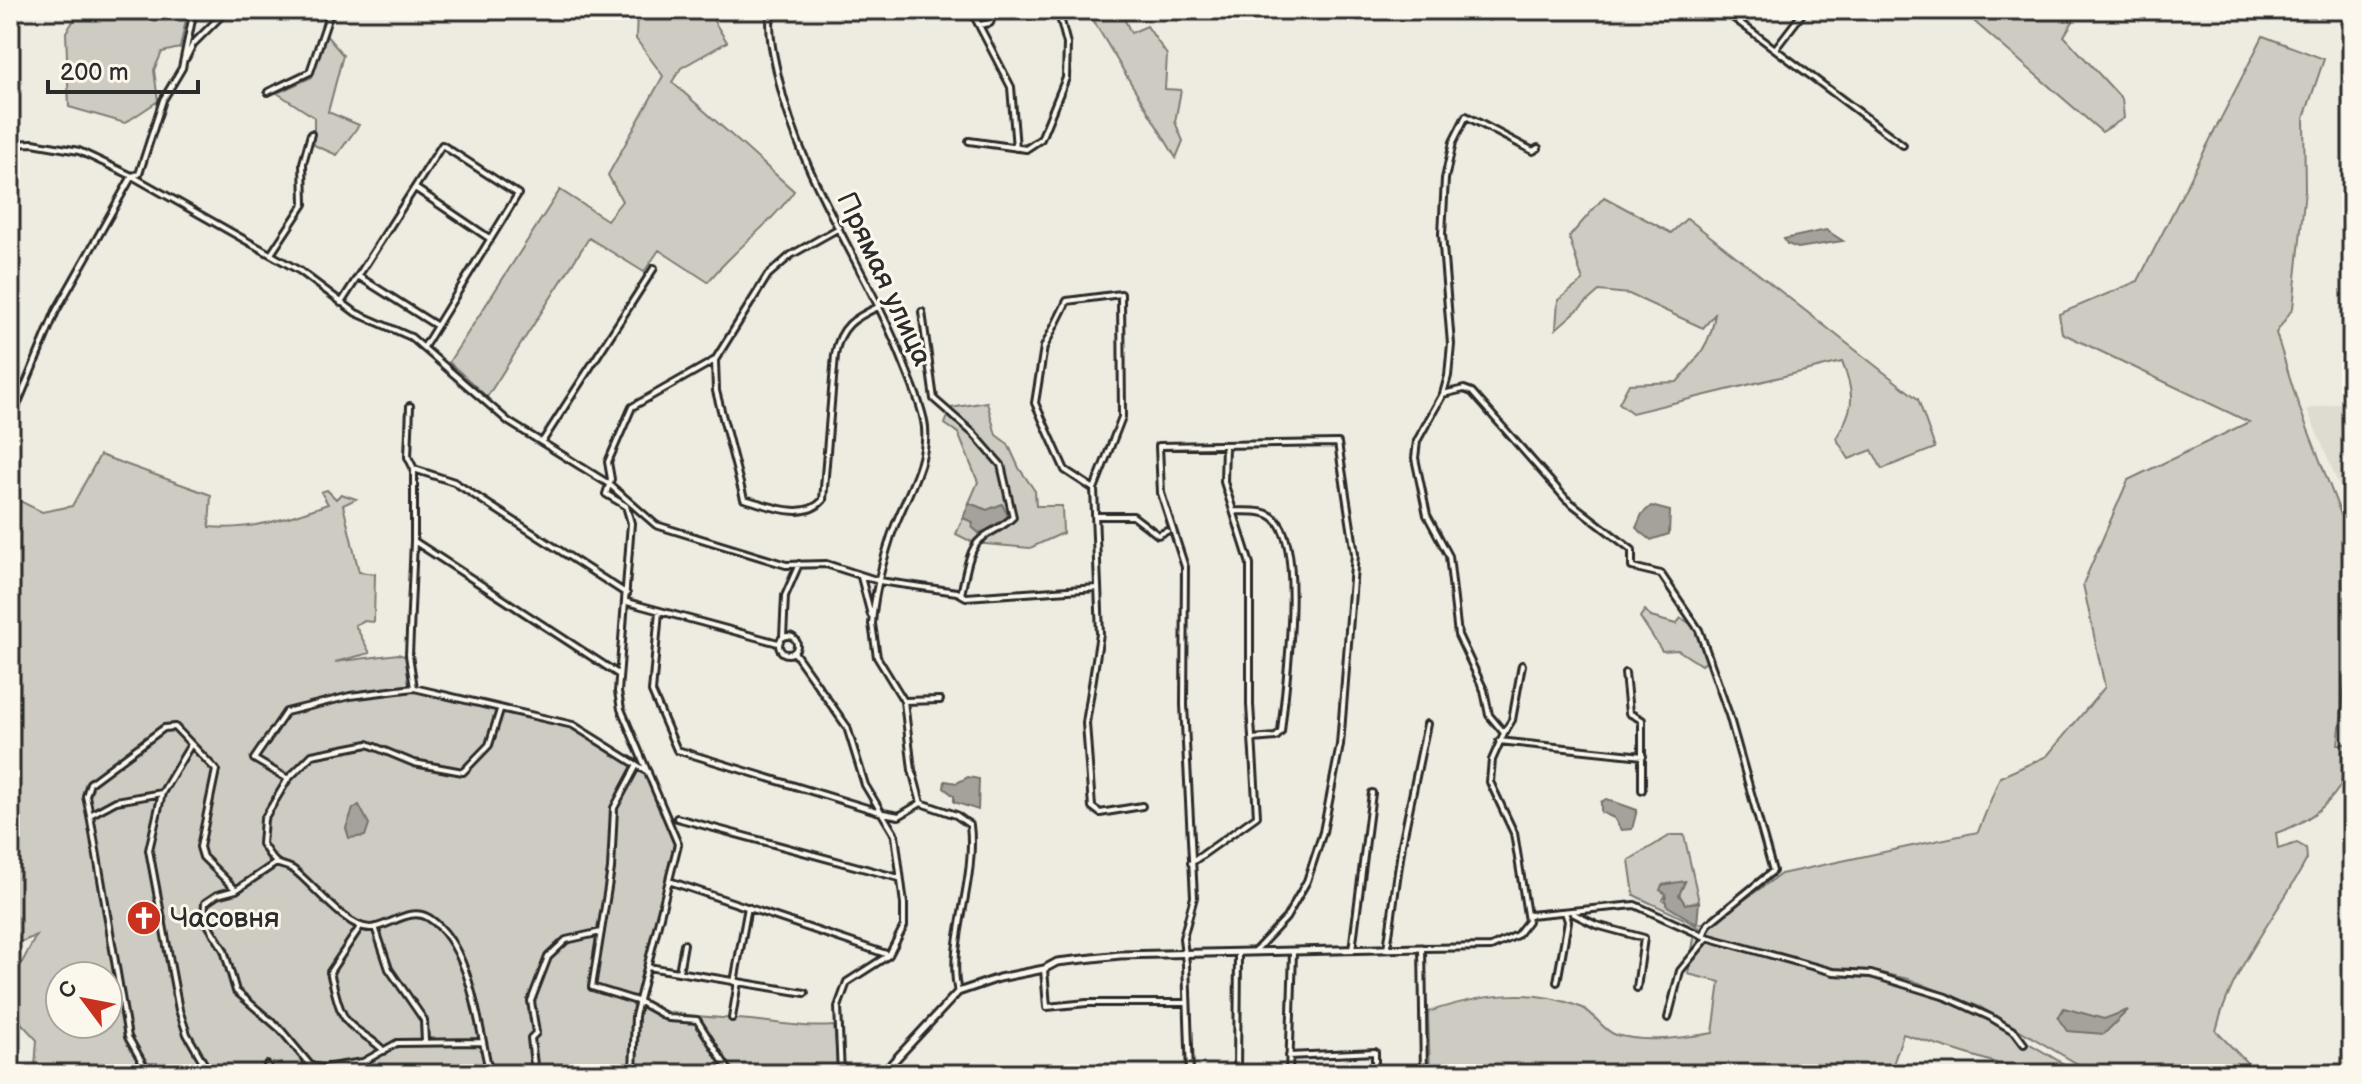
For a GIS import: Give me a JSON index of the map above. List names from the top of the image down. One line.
{"streets":{"street":["Прямая улица"]},"places":{"church":["Часовня"]},"scale_bar":"200 m","north":"top left"}
